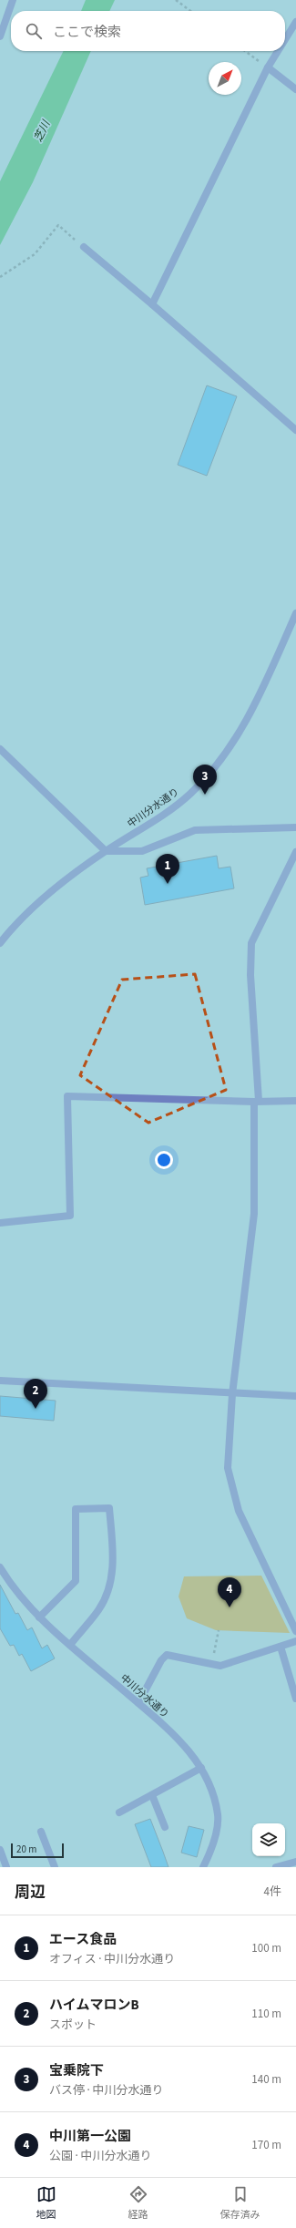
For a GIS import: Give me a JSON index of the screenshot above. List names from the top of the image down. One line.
{"streets":{"street":["中川分水通り"]},"water":["芝川"],"scale_bar":"20 m","north":"top right","page":{"search":"ここで検索","pins":["3","1","2","4"],"scale":"20 m","heading":["周辺","4件"],"list":[{"mark":"1","name":"エース食品","note":"オフィス · 中川分水通り","value":"100 m"},{"mark":"2","name":"ハイムマロンB","note":"スポット","value":"110 m"},{"mark":"3","name":"宝乗院下","note":"バス停 · 中川分水通り","value":"140 m"},{"mark":"4","name":"中川第一公園","note":"公園 · 中川分水通り","value":"170 m"}],"nav":["地図","経路","保存済み"]}}
